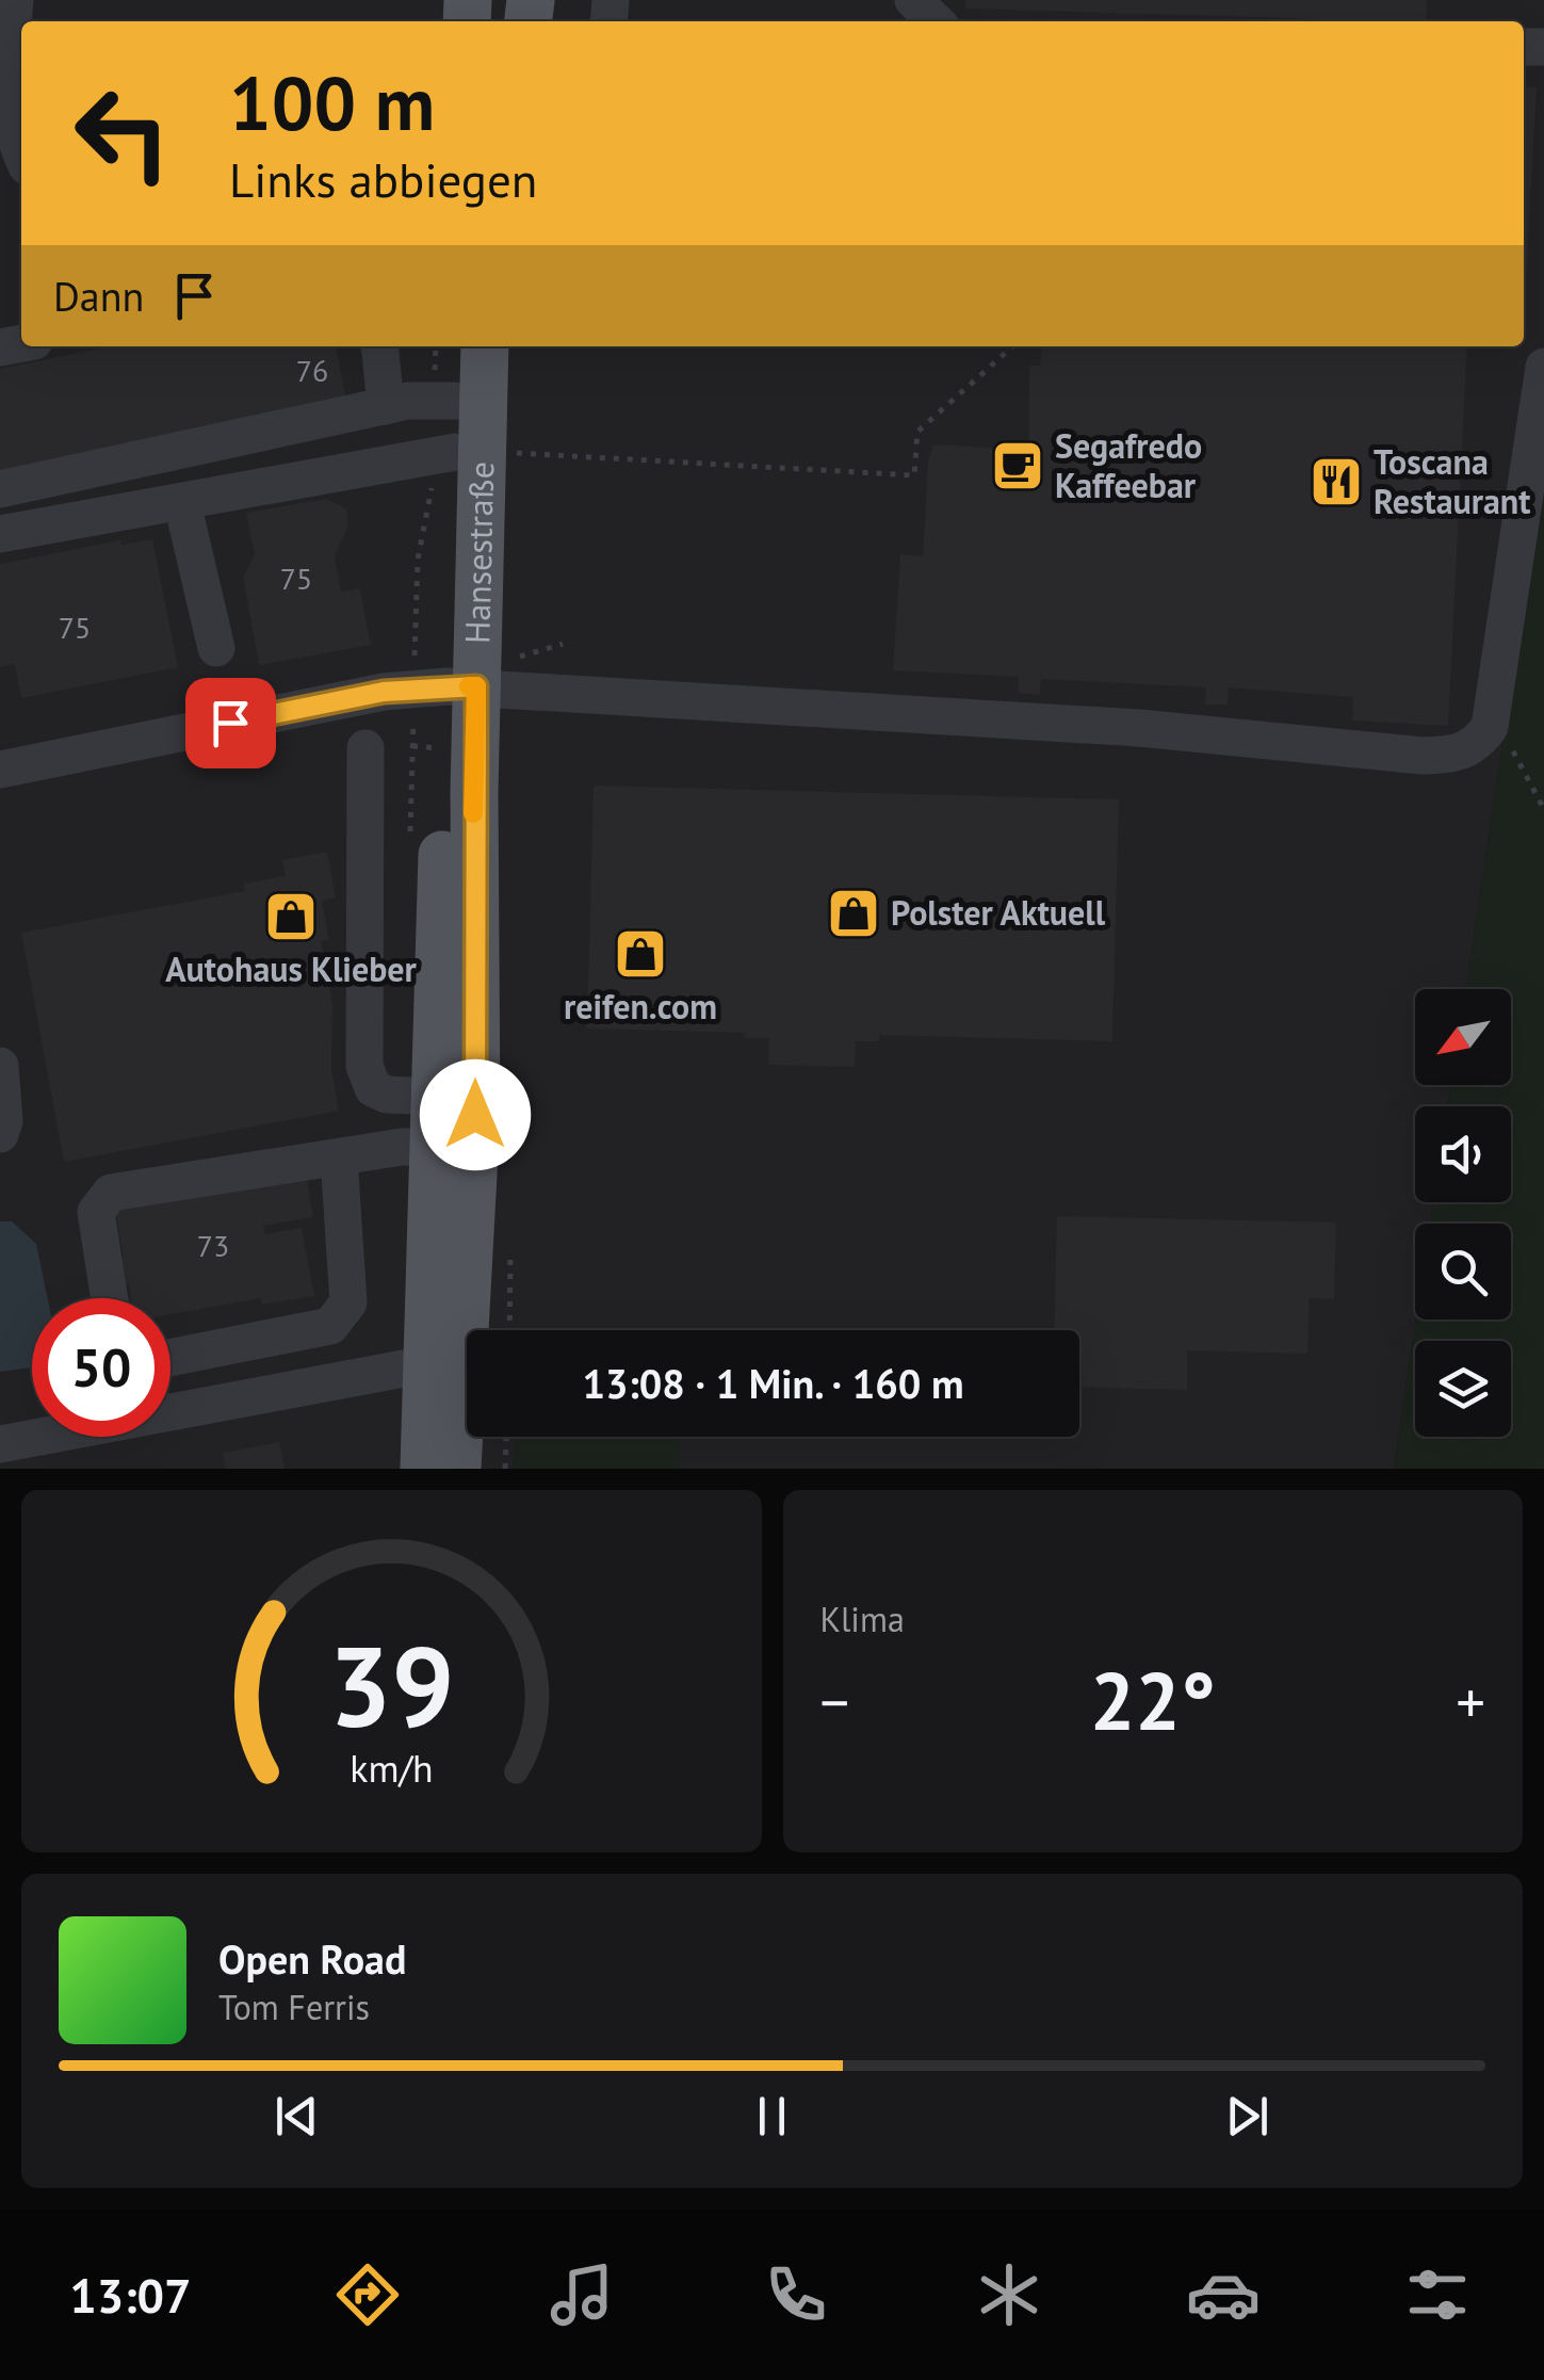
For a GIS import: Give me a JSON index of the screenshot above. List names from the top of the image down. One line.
{"streets":{"main road":["Hansestraße"]},"places":{"cafe":["Segafredo Kaffeebar"],"restaurant":["Toscana Restaurant"],"shop":["Polster Aktuell","Autohaus Klieber","reifen.com"]},"house_numbers":["76","75","75","73"],"north":"bottom left","page":{"turn":["100 m","Links abbiegen"],"then":"Dann","limit":"50","trip":"13:08 · 1 Min. · 160 m","tile":"Klima","heat":["−","22°","+"],"song":["Open Road","Tom Ferris"],"tabs":"13:07","gauge":["39","km/h"]}}
